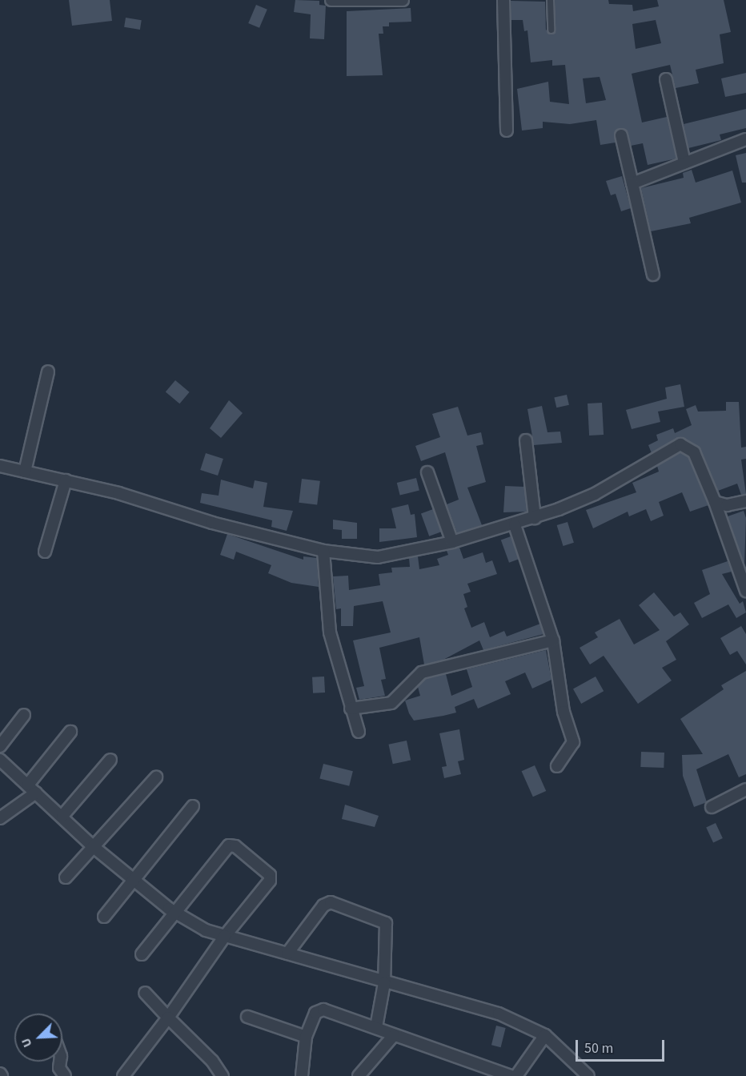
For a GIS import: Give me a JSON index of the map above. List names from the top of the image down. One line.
{"scale_bar":"50 m","north":"bottom left"}
